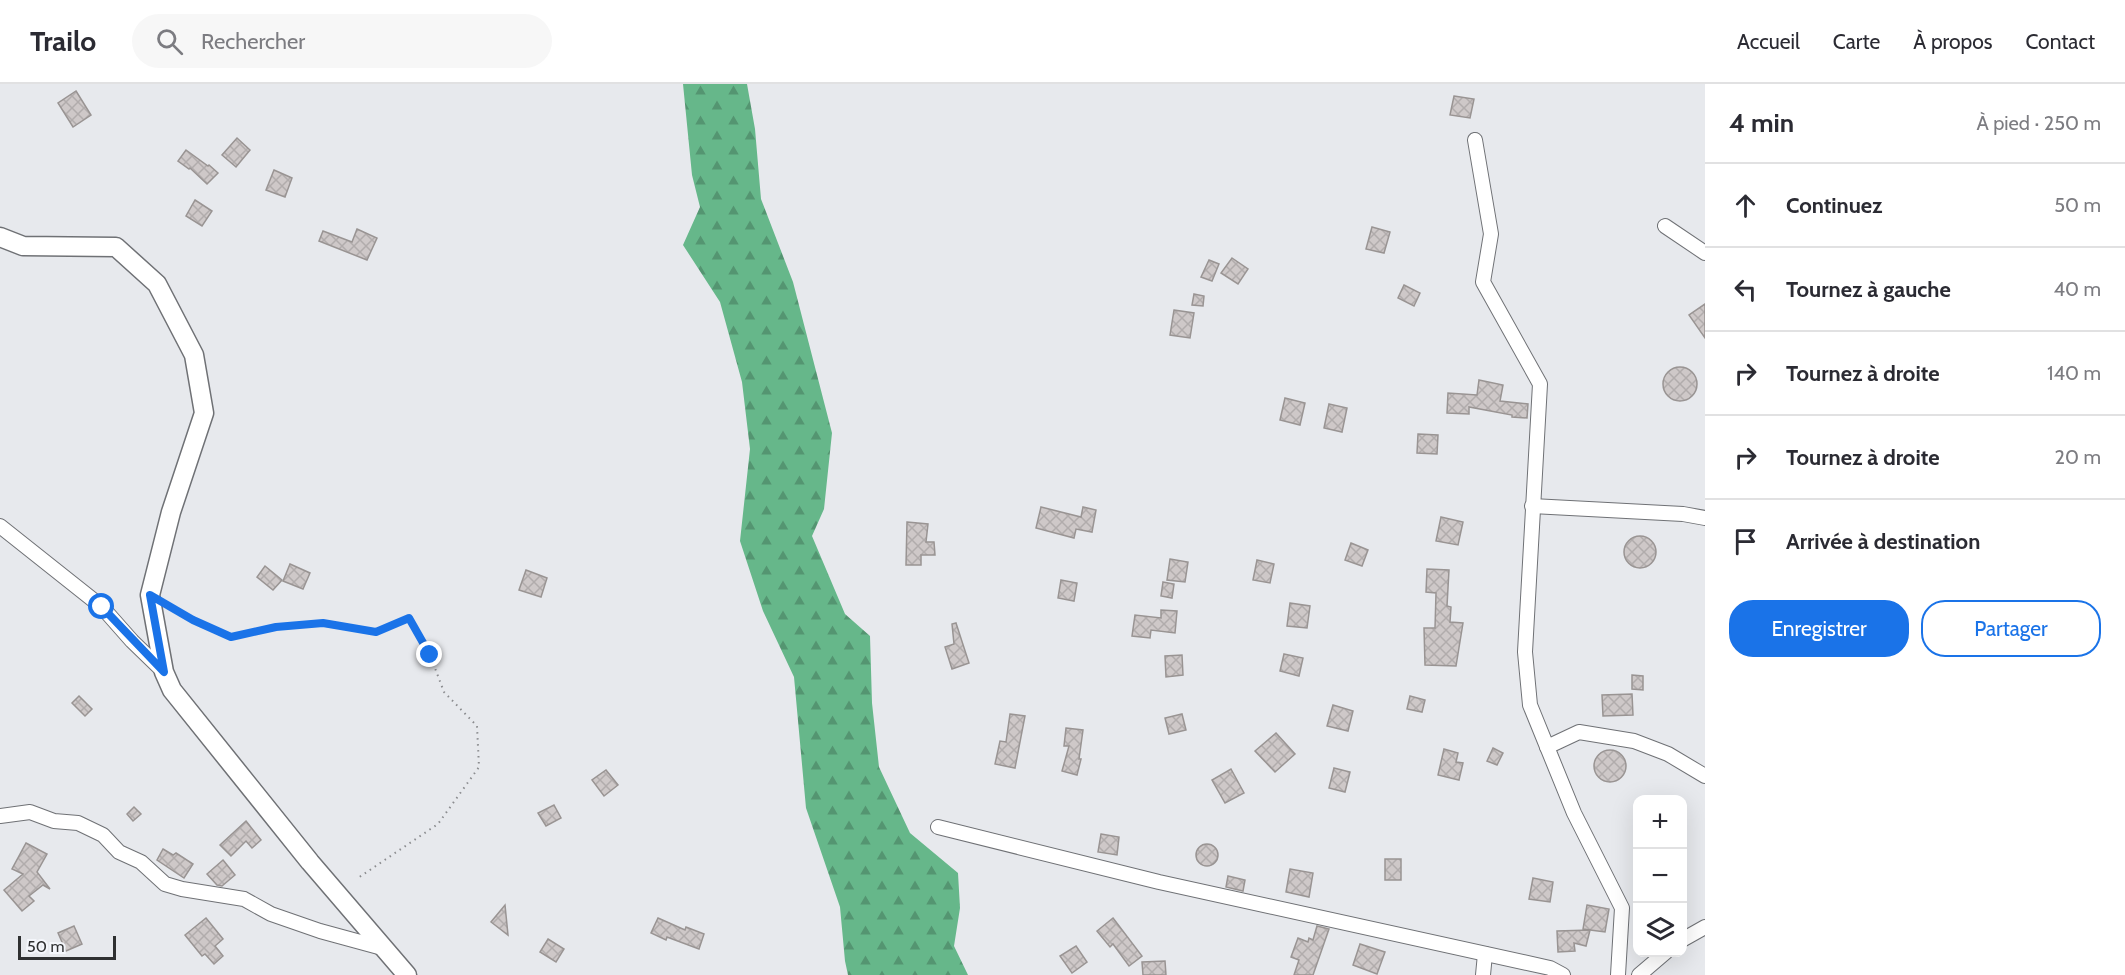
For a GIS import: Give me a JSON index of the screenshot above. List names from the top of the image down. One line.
{"scale_bar":"50 m","page":{"header":"Trailo","search":"Rechercher","nav":["Accueil","Carte","À propos","Contact"],"heading":["4 min","À pied · 250 m"],"list":[["Continuez","50 m"],["Tournez à gauche","40 m"],["Tournez à droite","140 m"],["Tournez à droite","20 m"],"Arrivée à destination"],"buttons":["Enregistrer","Partager"],"map_buttons":["+","−"],"scale":"50 m"}}
